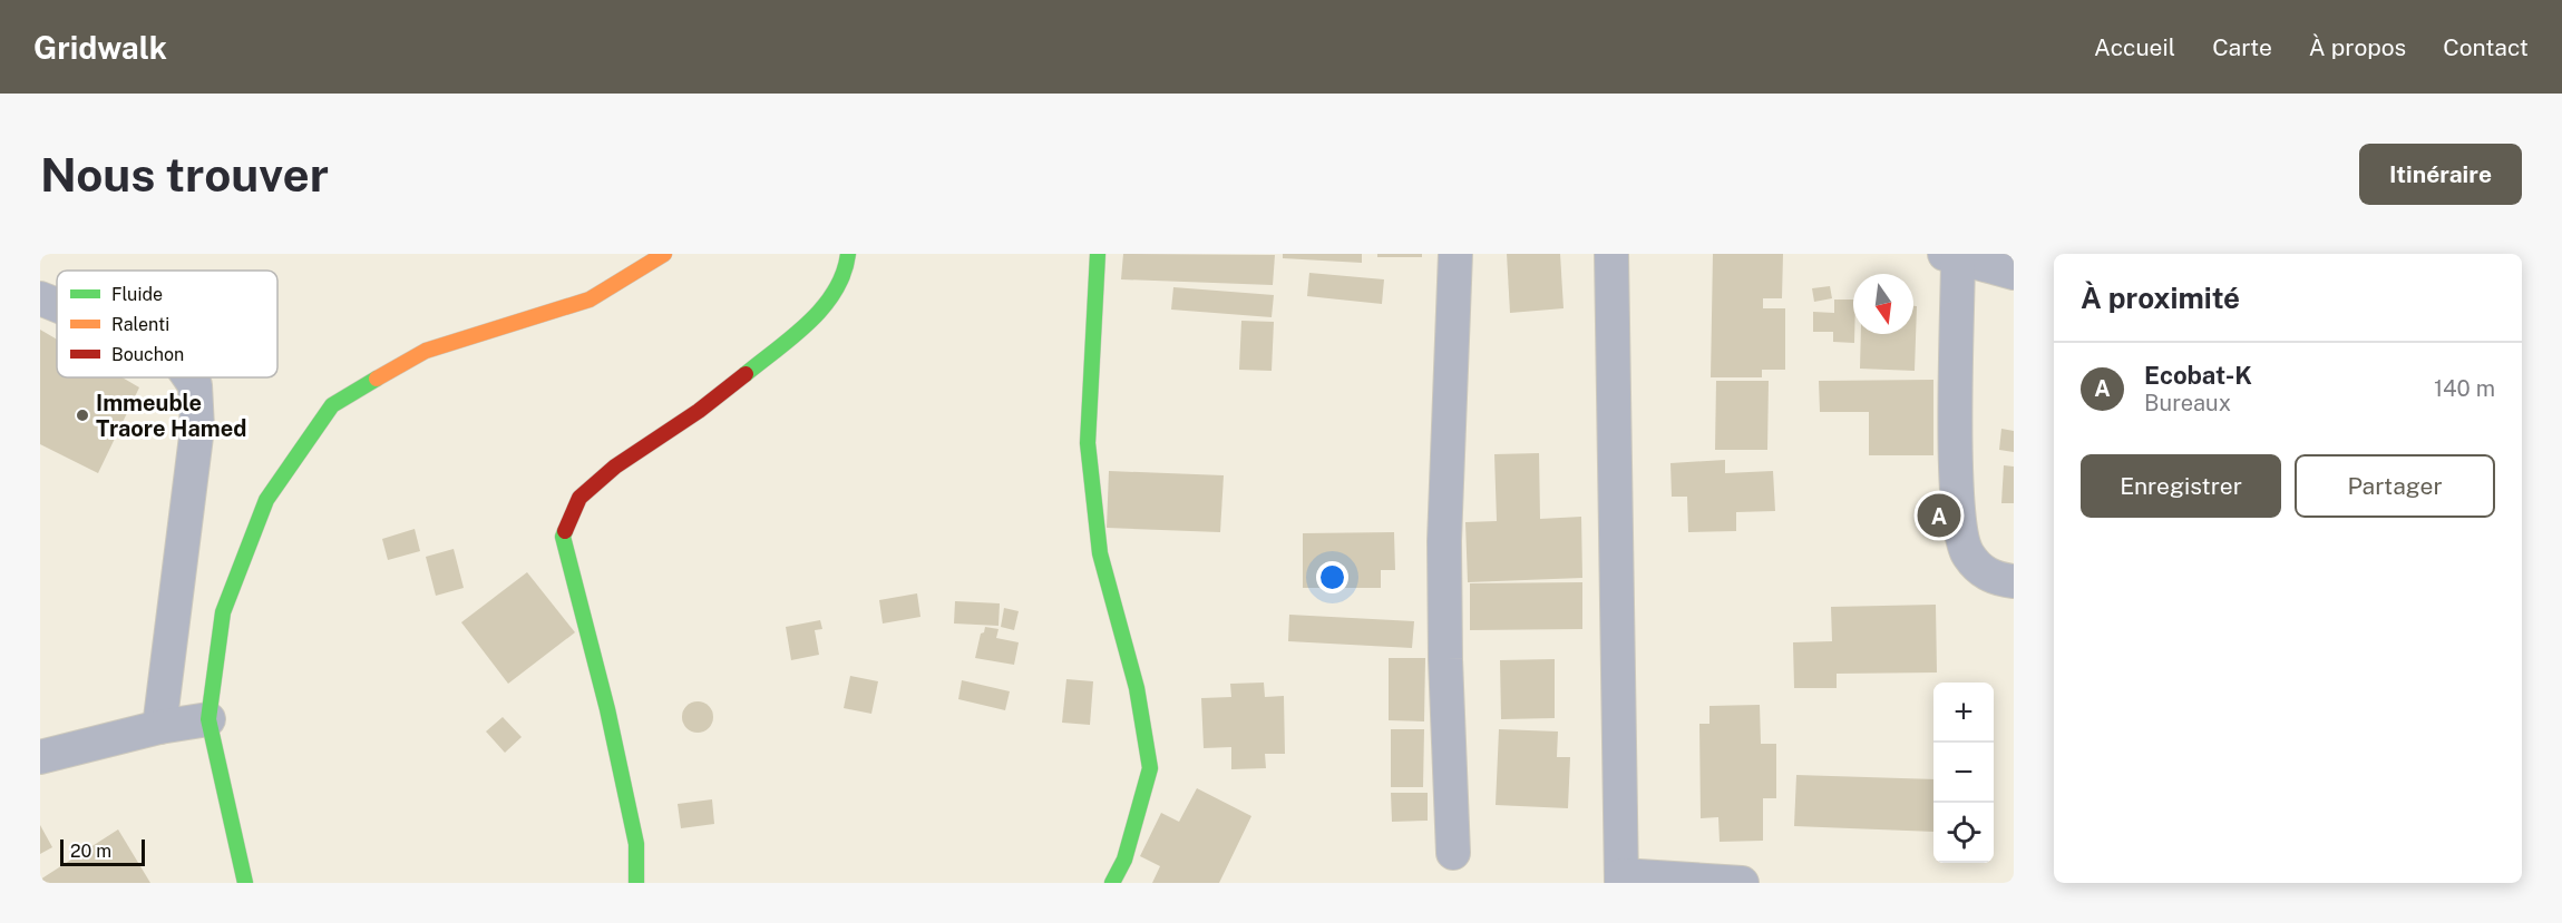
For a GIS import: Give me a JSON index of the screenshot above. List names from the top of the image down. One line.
{"places":["Immeuble Traore Hamed"],"legend":["Fluide","Ralenti","Bouchon"],"scale_bar":"20 m","north":"bottom","page":{"header":"Gridwalk","nav":["Accueil","Carte","À propos","Contact"],"buttons":["Itinéraire",["Enregistrer","Partager"]],"title":"Nous trouver","heading":"À proximité","list":[{"mark":"A","name":"Ecobat-K","note":"Bureaux","value":"140 m"}],"pins":"A","map_buttons":["+","−"],"scale":"20 m"}}
